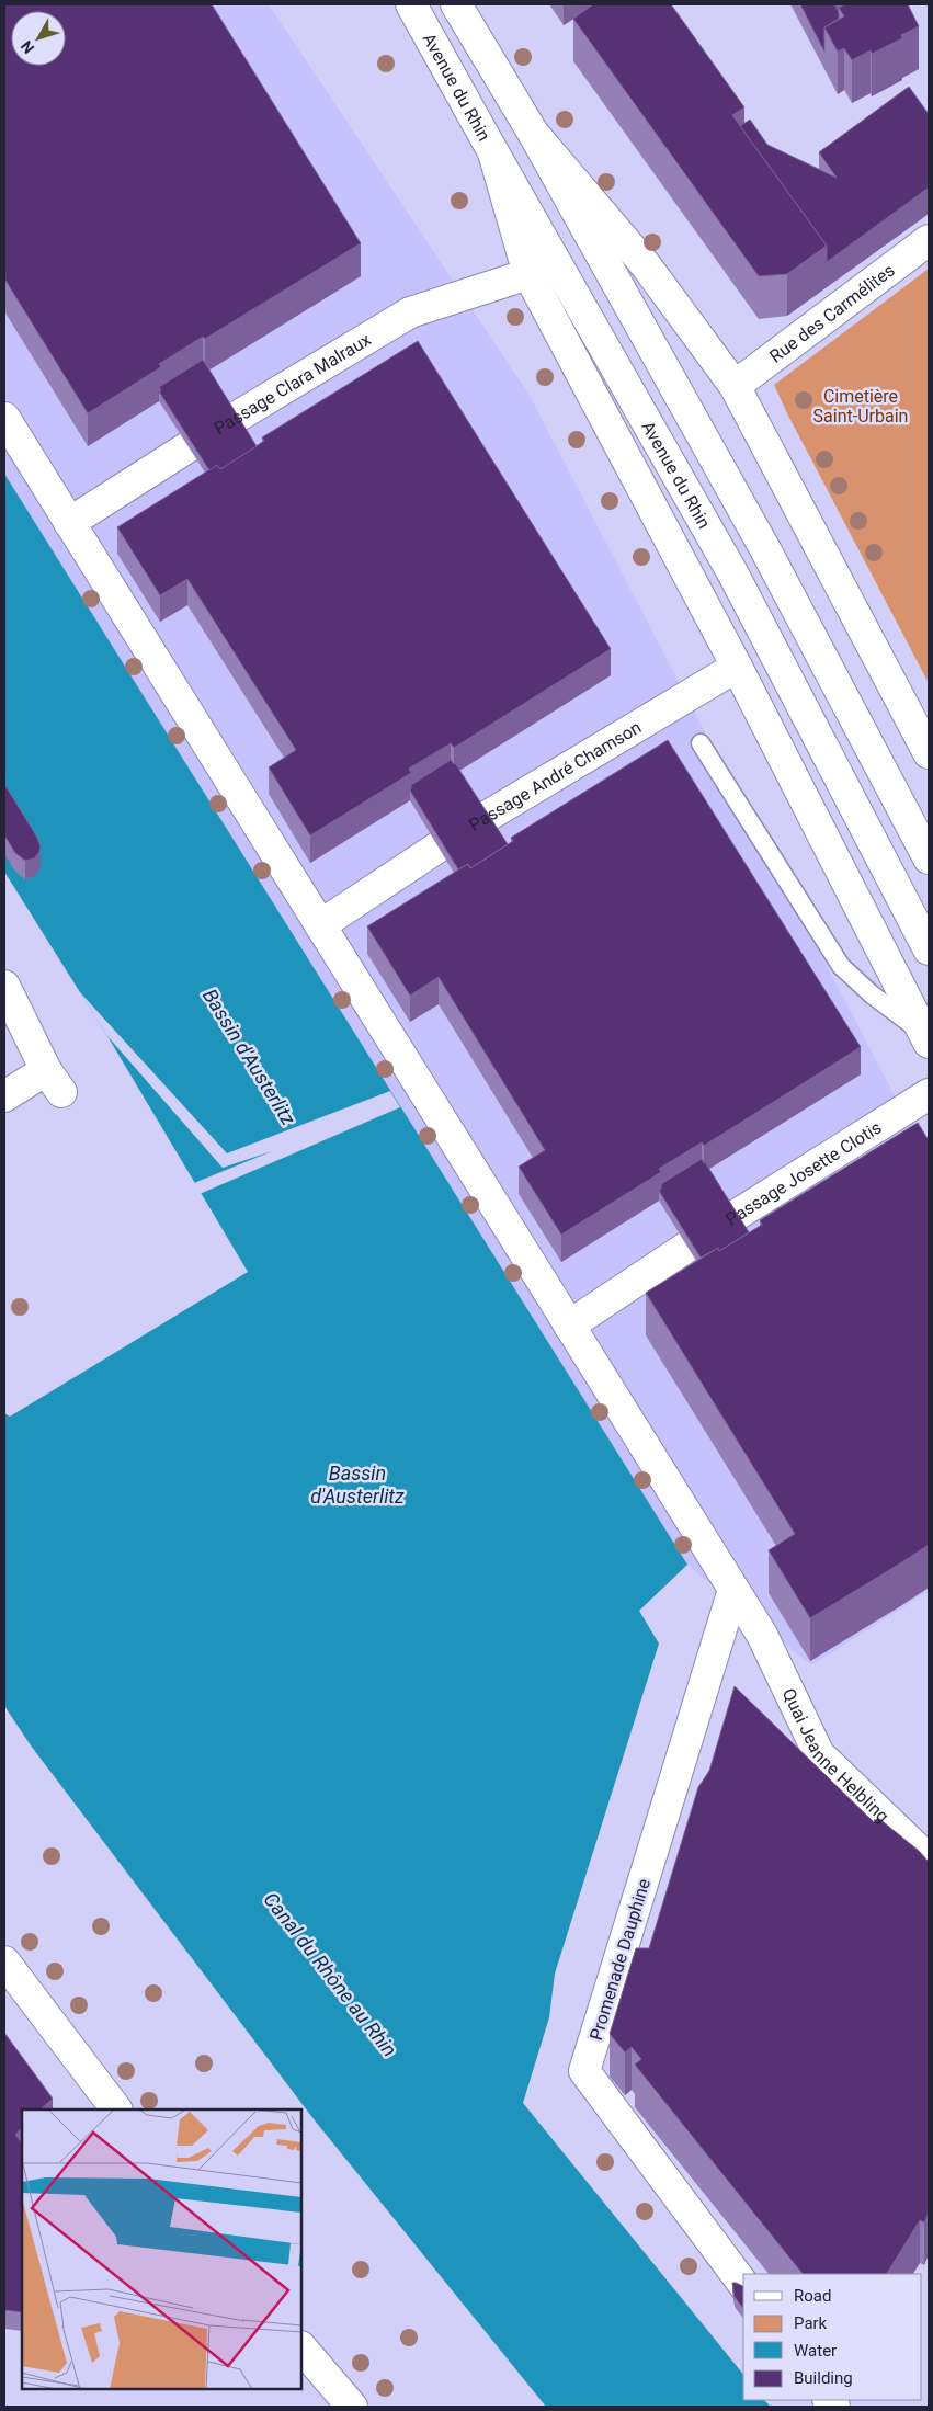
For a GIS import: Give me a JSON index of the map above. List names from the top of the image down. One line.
{"streets":{"main road":["Avenue du Rhin","Rue des Carmélites","Passage Clara Malraux","Passage André Chamson","Passage Josette Clotis","Quai Jeanne Helbling","Promenade Dauphine"]},"crossings":[["Passage Clara Malraux","Quai Jeanne Helbling"],["Passage André Chamson","Quai Jeanne Helbling"],["Passage Josette Clotis","Quai Jeanne Helbling"],["Quai Jeanne Helbling","Promenade Dauphine"]],"water":["Bassin d'Austerlitz","Canal du Rhône au Rhin"],"parks":["Cimetière Saint-Urbain"],"legend":["Road","Park","Water","Building"],"north":"bottom left"}
